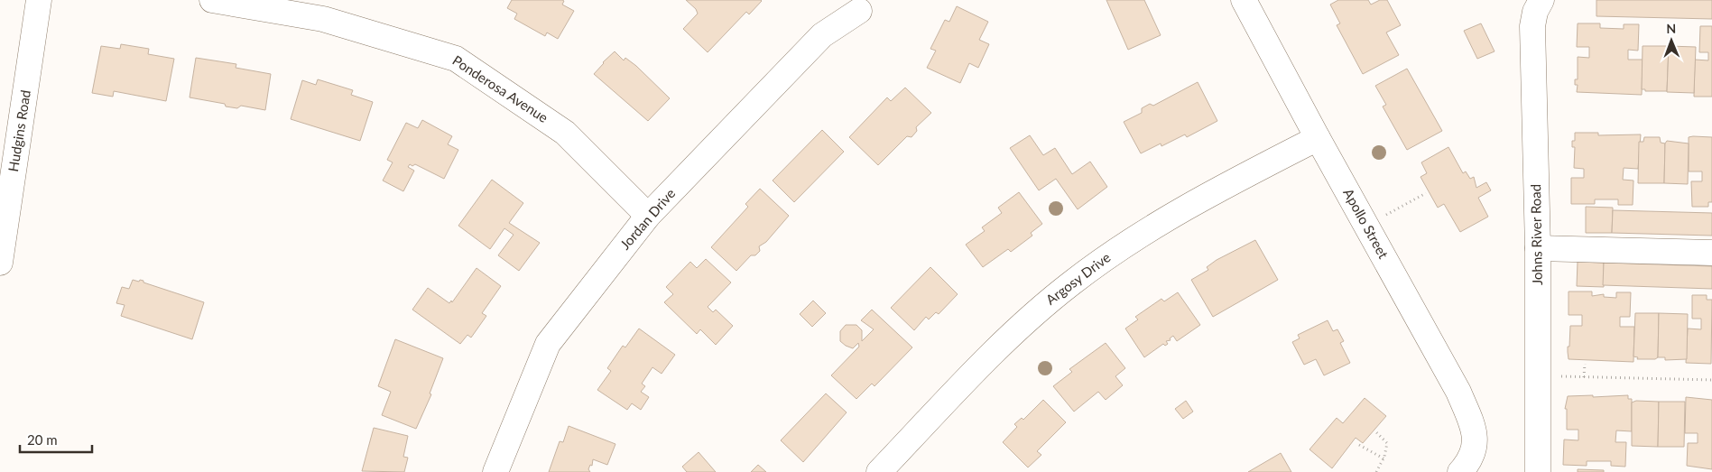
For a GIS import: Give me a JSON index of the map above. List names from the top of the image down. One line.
{"streets":{"street":["Ponderosa Avenue","Hudgins Road","Jordan Drive","Apollo Street","Johns River Road","Argosy Drive"]},"crossings":[["Ponderosa Avenue","Jordan Drive"],["Apollo Street","Argosy Drive"]],"scale_bar":"20 m","north":"top"}
